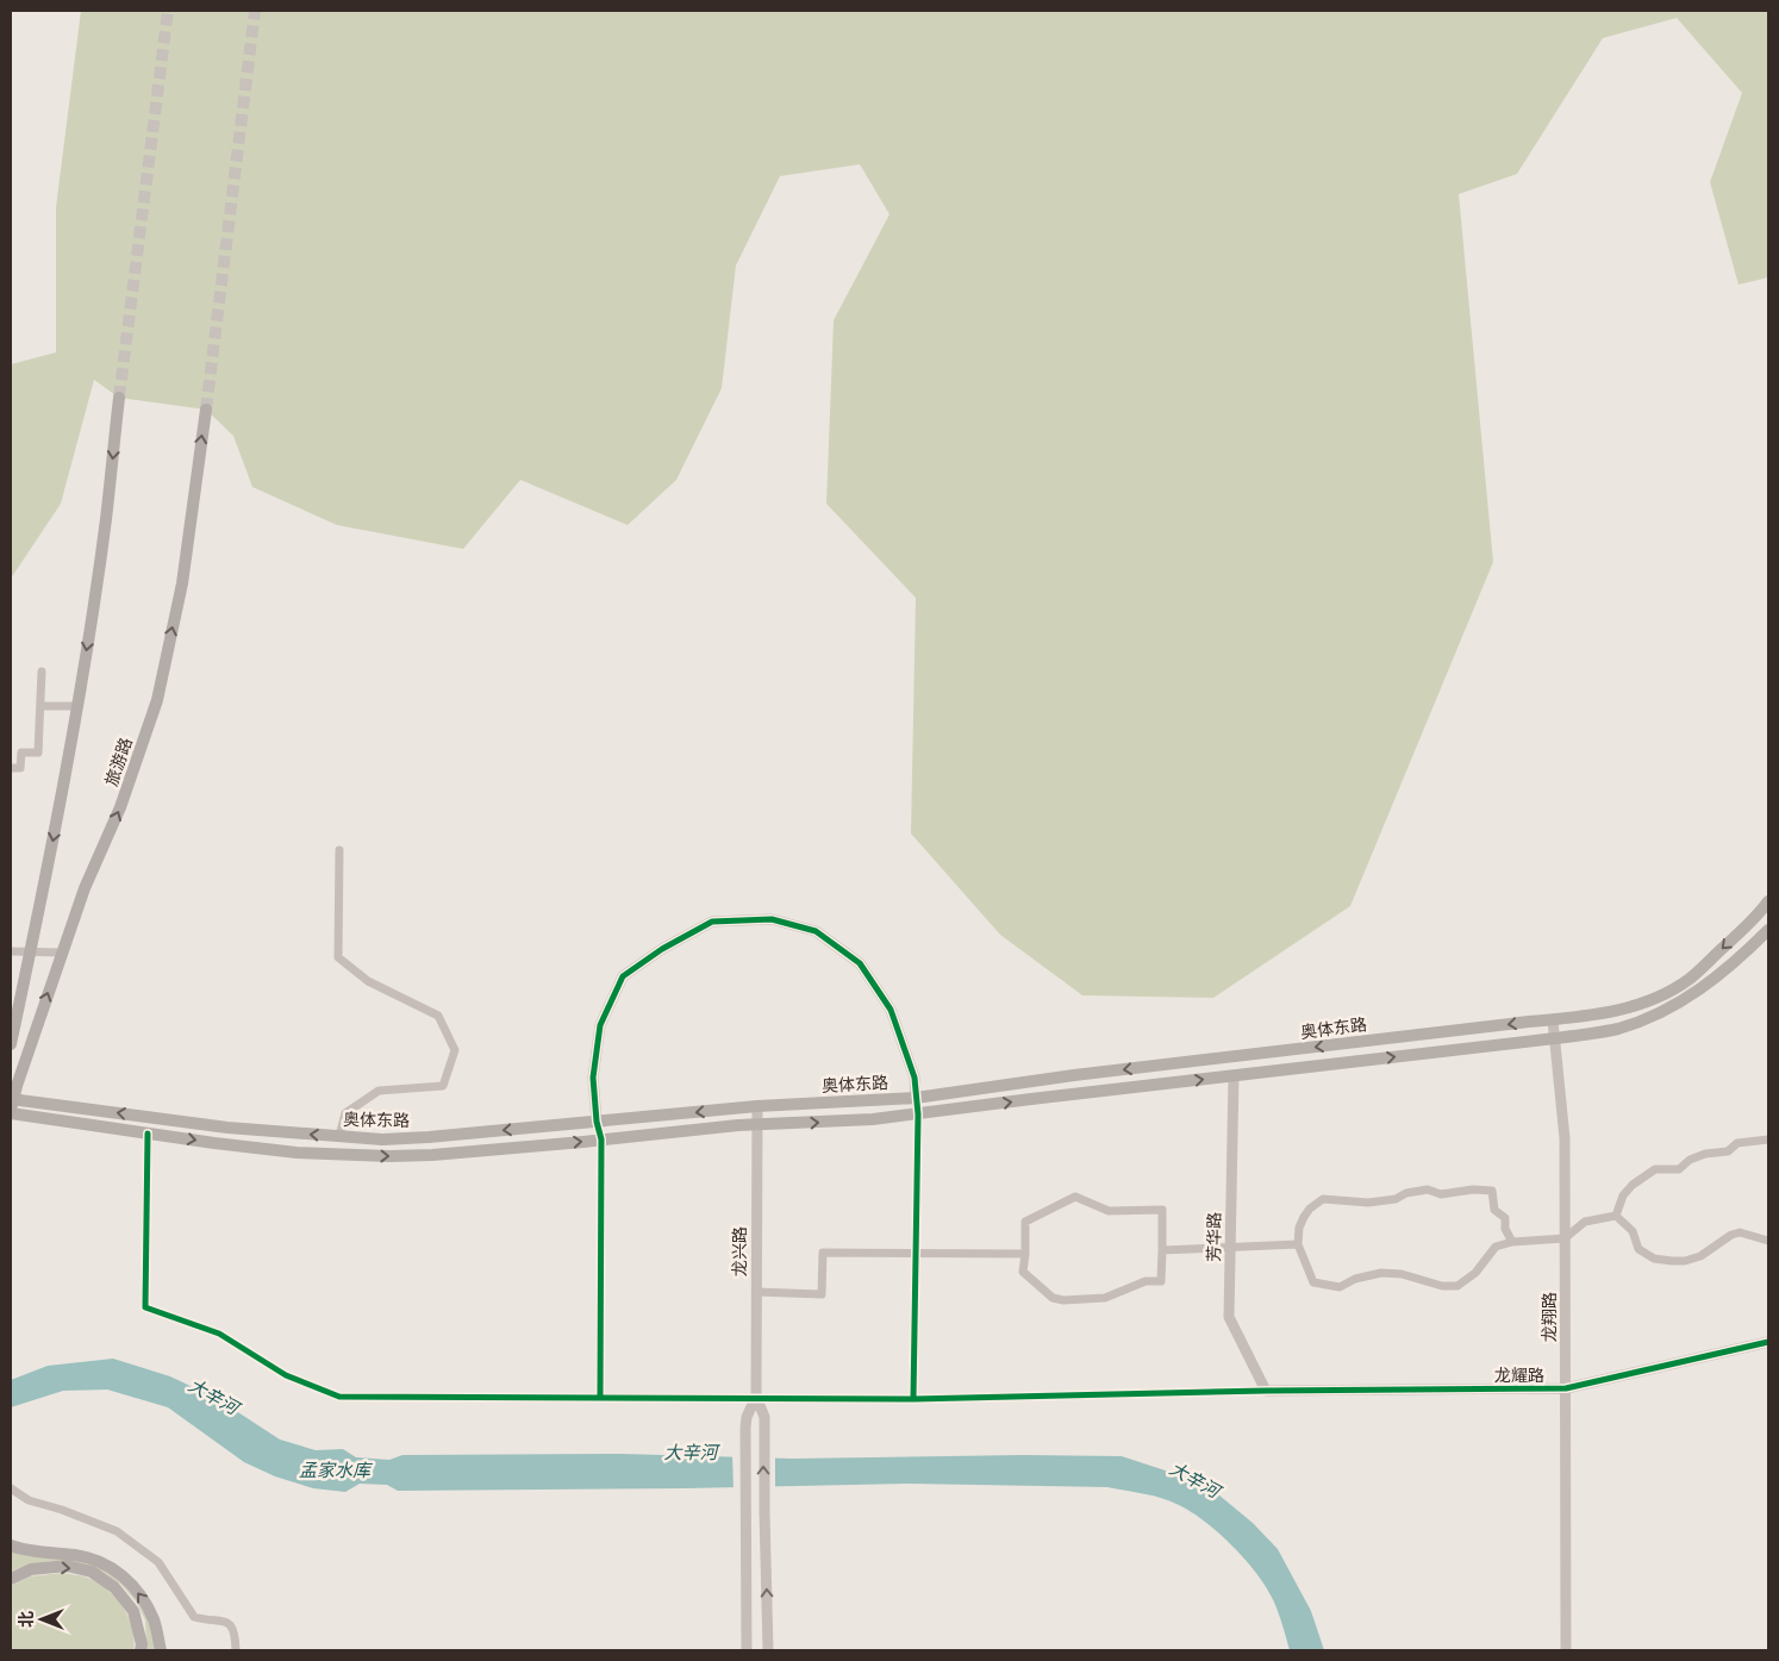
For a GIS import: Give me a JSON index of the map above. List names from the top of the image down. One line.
{"streets":{"main road":["旅游路","奥体东路"],"street":["芳华路","龙兴路","龙翔路","龙耀路"]},"crossings":[["奥体东路","龙兴路"],["奥体东路","龙翔路"],["芳华路","龙耀路"],["龙翔路","龙耀路"]],"water":["大辛河","孟家水库"],"north":"left"}
